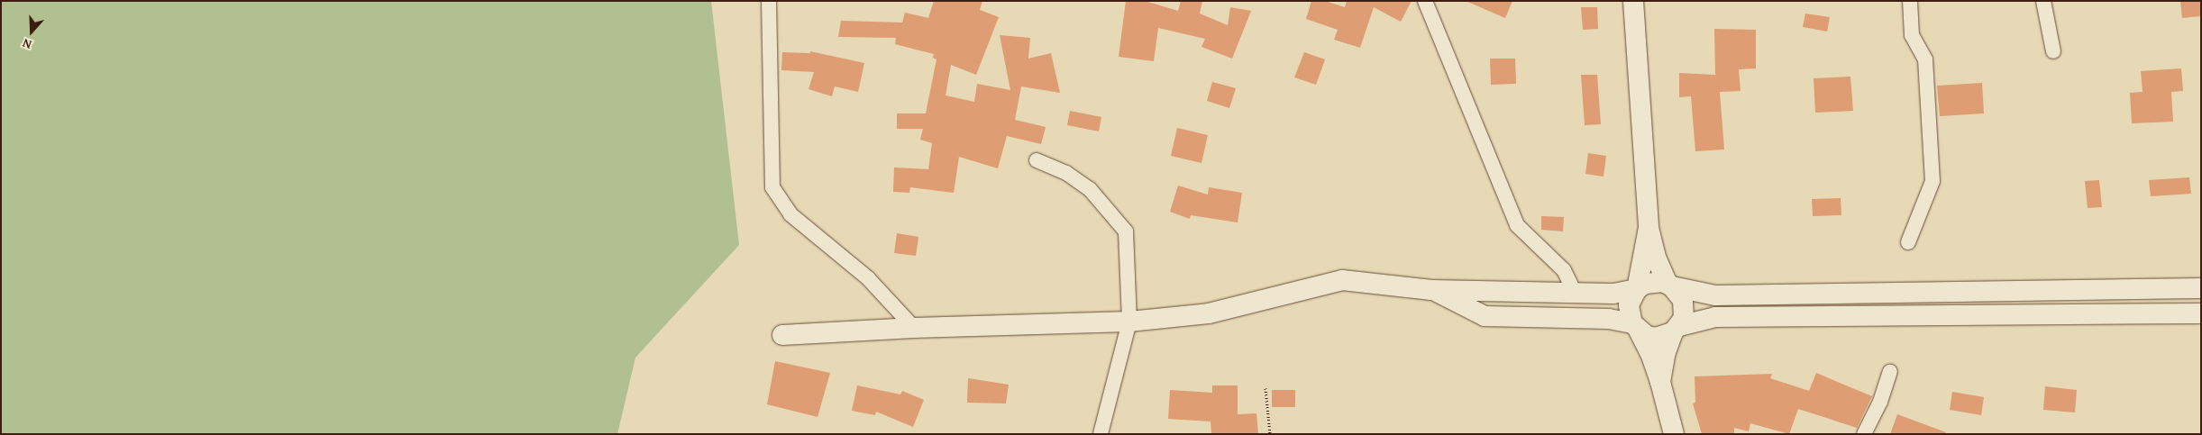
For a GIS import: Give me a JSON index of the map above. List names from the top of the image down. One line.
{"north":"bottom"}
